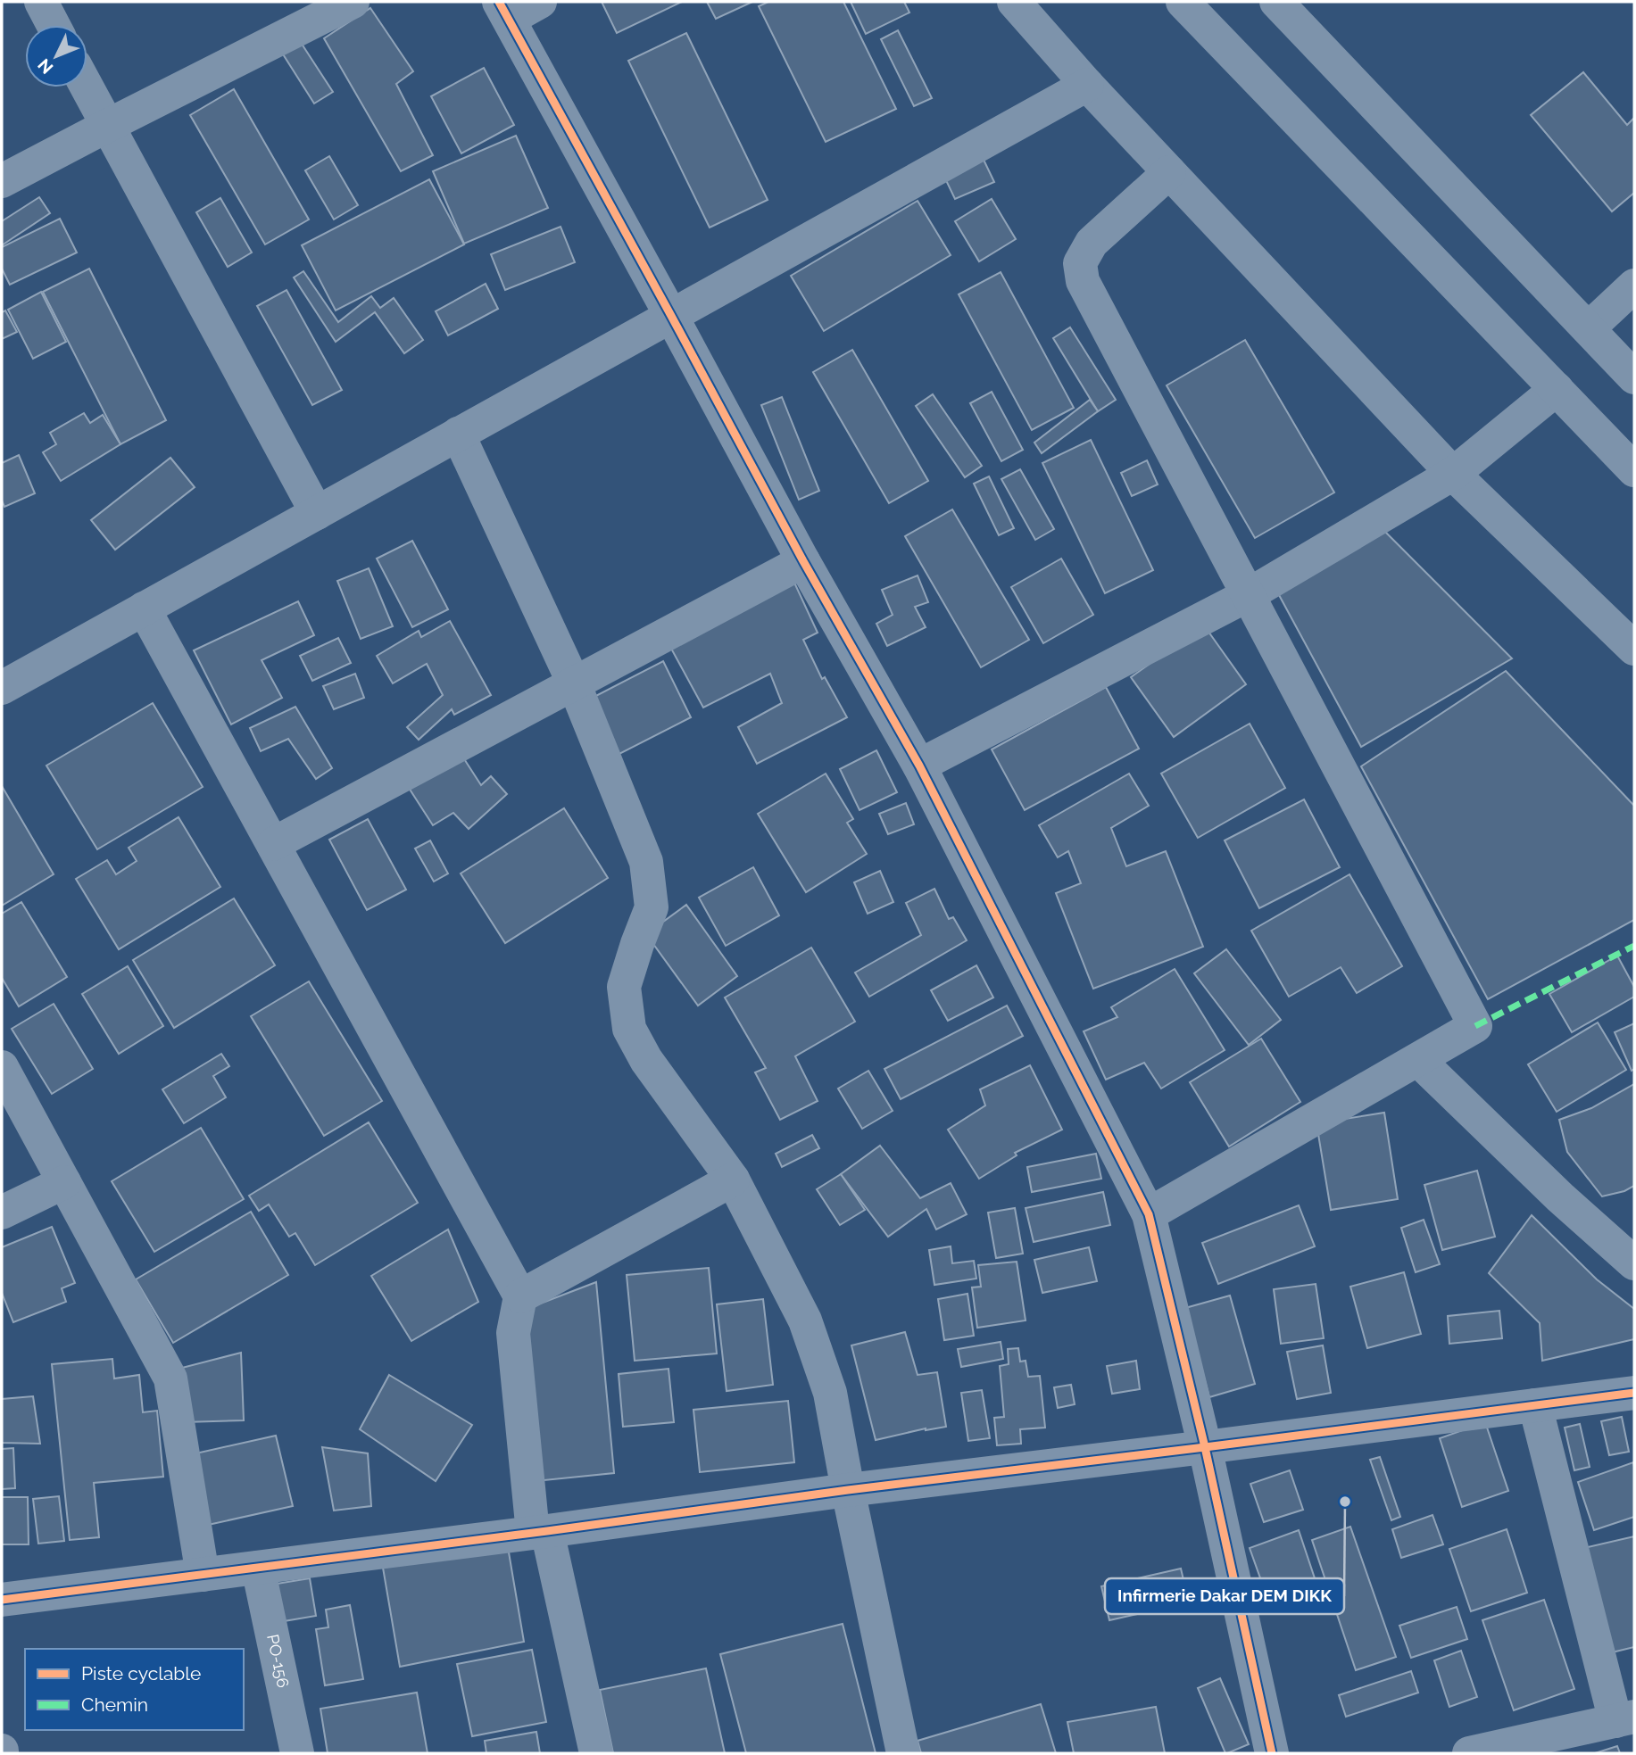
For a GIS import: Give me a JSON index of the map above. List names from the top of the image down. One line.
{"streets":{"main road":["PO-156"]},"places":["Infirmerie Dakar DEM DIKK"],"legend":["Piste cyclable","Chemin"],"north":"bottom left"}
